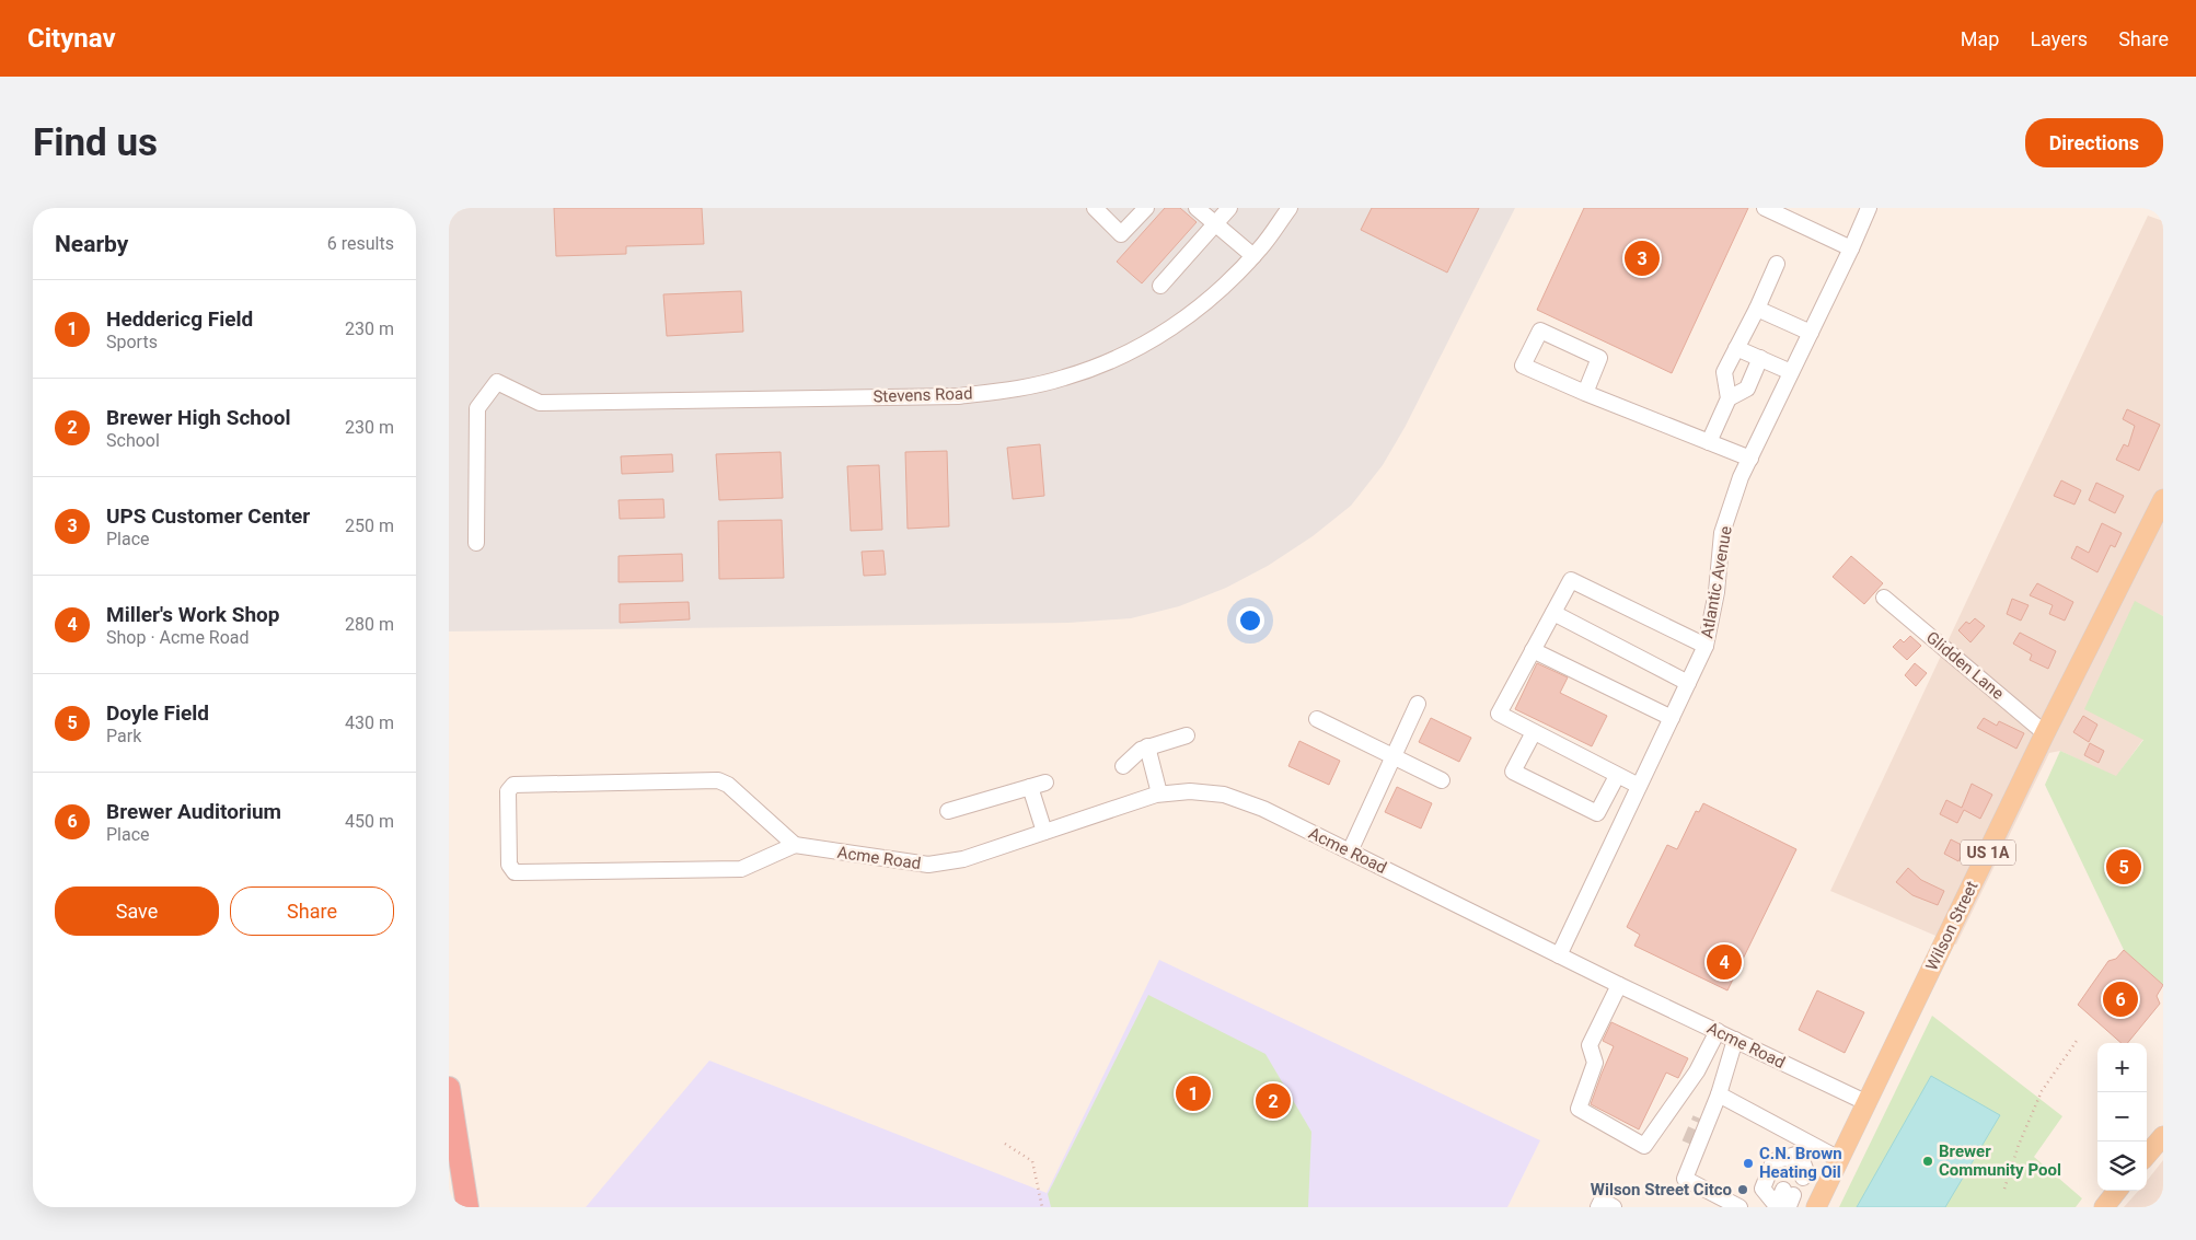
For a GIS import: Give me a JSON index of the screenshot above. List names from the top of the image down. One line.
{"streets":{"main road":["US 1A","Wilson Street"],"street":["Stevens Road","Atlantic Avenue","Glidden Lane","Acme Road"]},"crossings":[["Atlantic Avenue","Acme Road"],["Glidden Lane","Wilson Street"],["Acme Road","Wilson Street"]],"places":["Brewer Community Pool","C.N. Brown Heating Oil","Wilson Street Citco"],"page":{"header":"Citynav","nav":["Map","Layers","Share"],"buttons":["Directions",["Save","Share"]],"title":"Find us","heading":["Nearby","6 results"],"pins":["3","5","4","6","1","2"],"list":[{"mark":"1","name":"Heddericg Field","note":"Sports","value":"230 m"},{"mark":"2","name":"Brewer High School","note":"School","value":"230 m"},{"mark":"3","name":"UPS Customer Center","note":"Place","value":"250 m"},{"mark":"4","name":"Miller's Work Shop","note":"Shop · Acme Road","value":"280 m"},{"mark":"5","name":"Doyle Field","note":"Park","value":"430 m"},{"mark":"6","name":"Brewer Auditorium","note":"Place","value":"450 m"}],"map_buttons":["+","−"]}}
